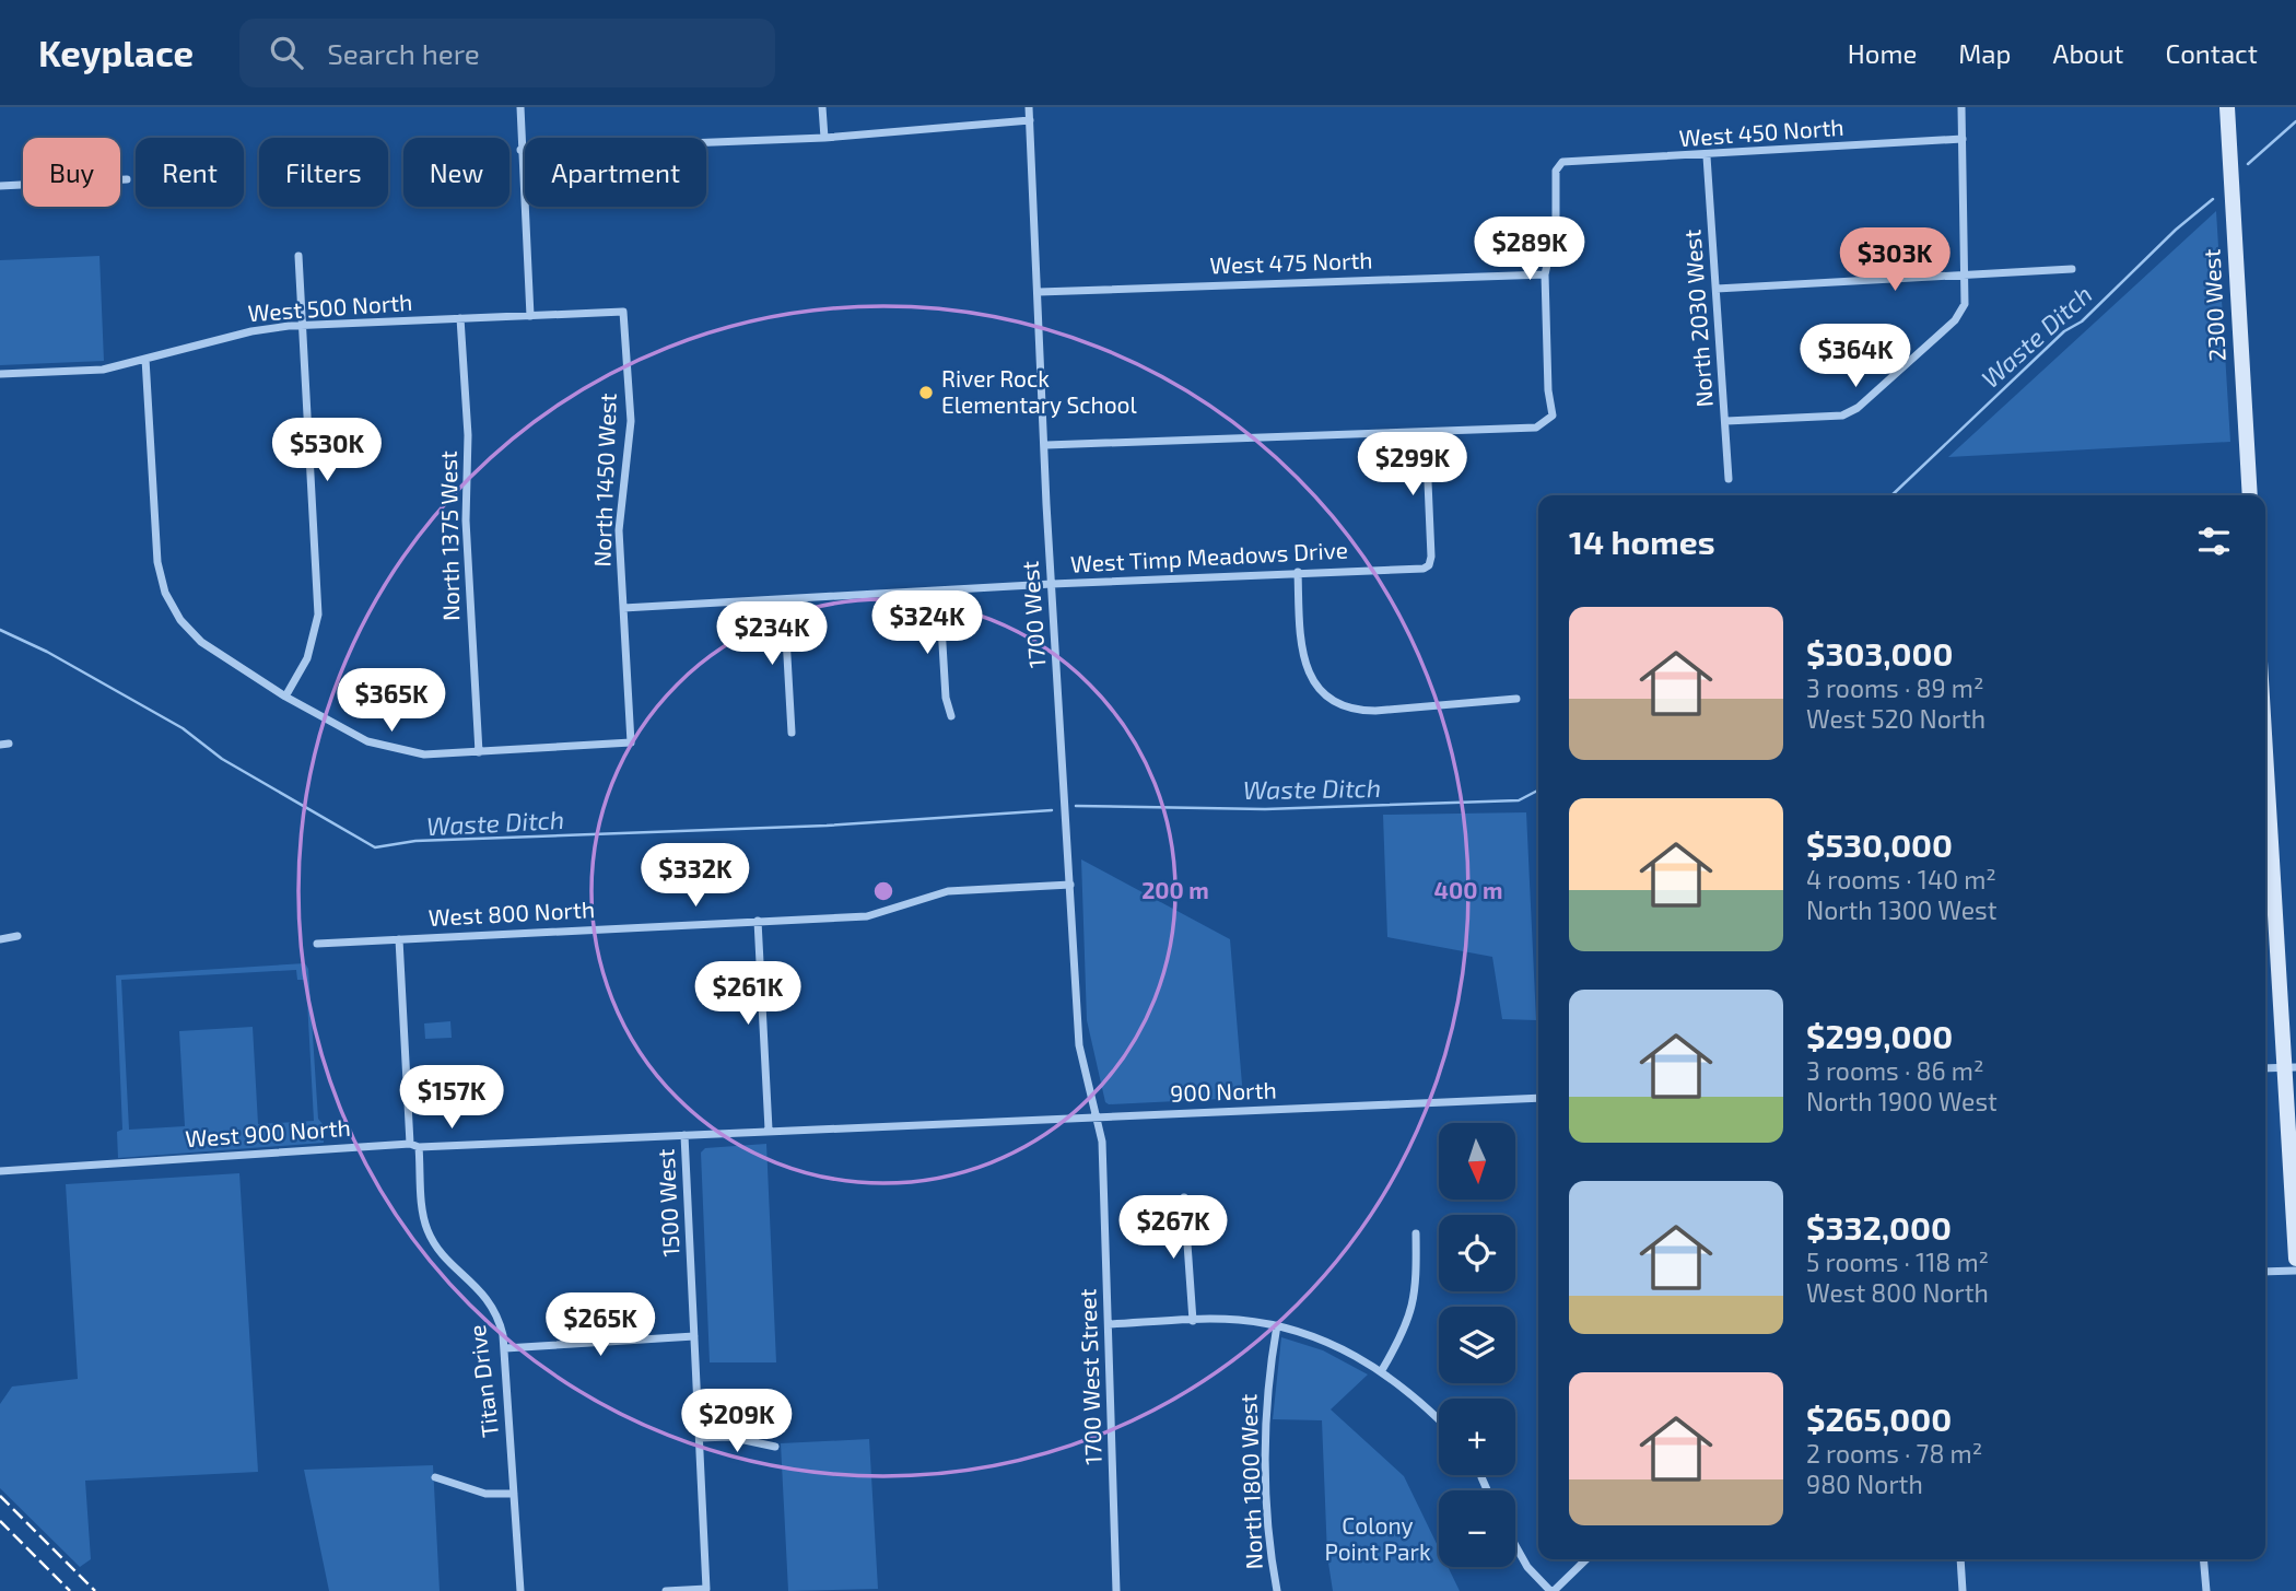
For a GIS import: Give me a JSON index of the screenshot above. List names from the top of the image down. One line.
{"streets":{"main road":["2300 West"],"street":["West 450 North","West 475 North","West 500 North","North 2030 West","North 1450 West","North 1375 West","West Timp Meadows Drive","1700 West","West 800 North","900 North","West 900 North","1500 West","1700 West Street","Titan Drive","North 1800 West"]},"crossings":[["West 450 North","West 475 North"],["West 450 North","North 2030 West"],["West 475 North","1700 West"],["West 500 North","North 1450 West"],["West 500 North","North 1375 West"],["North 1450 West","North 1375 West"],["North 1450 West","West Timp Meadows Drive"],["West Timp Meadows Drive","1700 West"],["1700 West","West 800 North"],["1700 West","900 North"],["1700 West","1700 West Street"],["900 North","West 900 North"],["900 North","1700 West Street"],["West 900 North","1500 West"],["West 900 North","Titan Drive"]],"water":["Waste Ditch"],"parks":["Colony Point Park"],"places":["River Rock Elementary School"],"north":"bottom","page":{"header":"Keyplace","search":"Search here","nav":["Home","Map","About","Contact"],"chip":["Buy","Rent","Filters","New","Apartment"],"price":["$289K","$303K","$364K","$530K","$299K","$324K","$234K","$365K","$332K","$261K","$157K","$267K","$265K","$209K"],"heading":"14 homes","list":[{"name":"$303,000","note":"3 rooms · 89 m² · West 520 North"},{"name":"$530,000","note":"4 rooms · 140 m² · North 1300 West"},{"name":"$299,000","note":"3 rooms · 86 m² · North 1900 West"},{"name":"$332,000","note":"5 rooms · 118 m² · West 800 North"},{"name":"$265,000","note":"2 rooms · 78 m² · 980 North"}],"map_buttons":["+","−"]},"rings":["200 m","400 m"]}
